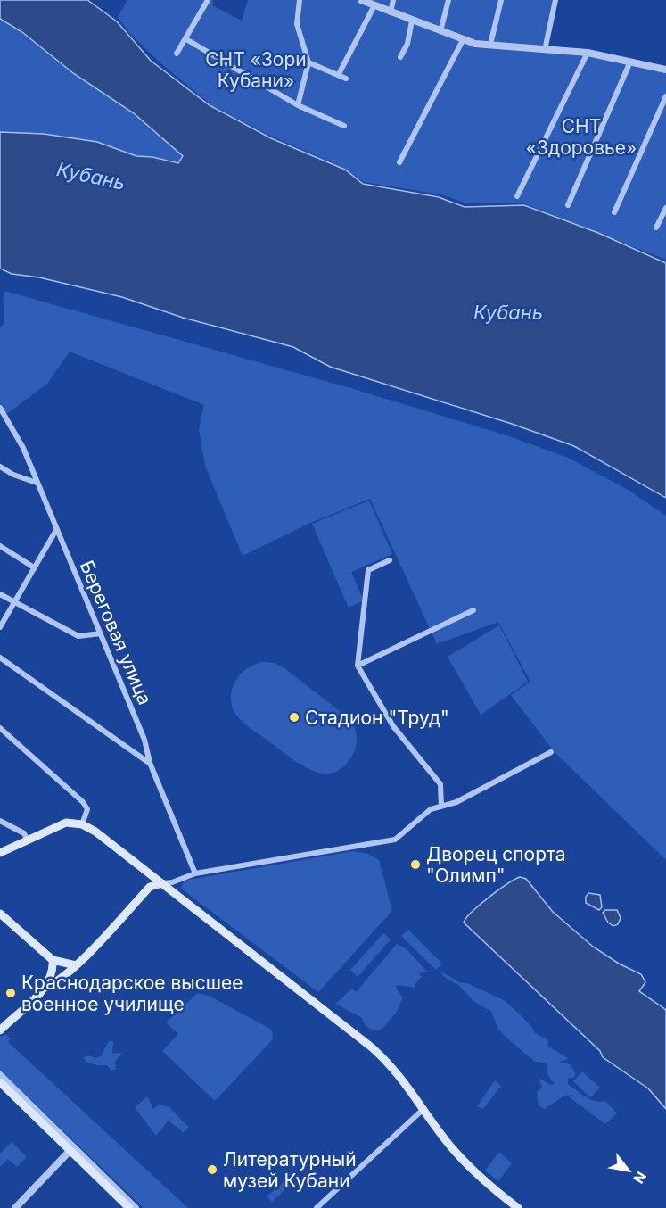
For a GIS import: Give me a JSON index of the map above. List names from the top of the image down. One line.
{"streets":{"street":["Береговая улица"]},"water":["Кубань"],"parks":["СНТ «Зори Кубани»","СНТ «Здоровье»"],"places":["Стадион \"Труд\"","Дворец спорта \"Олимп\"","Краснодарское высшее военное училище","Литературный музей Кубани"],"north":"bottom right"}
